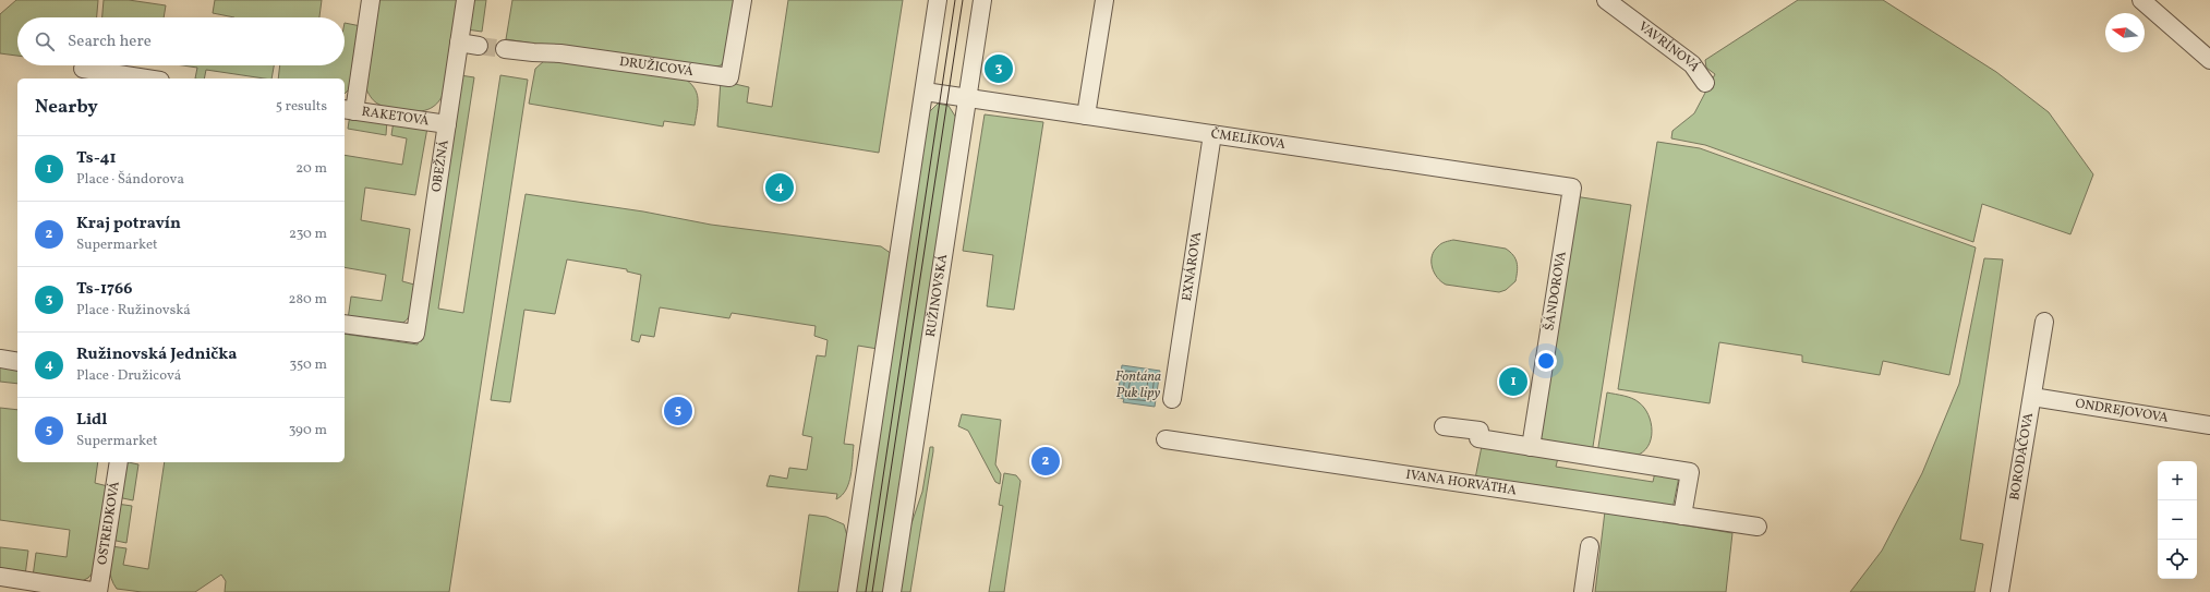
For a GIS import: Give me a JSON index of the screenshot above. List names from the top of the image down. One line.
{"streets":{"street":["VAVRÍNOVÁ","DRUŽICOVÁ","RAKETOVÁ","ČMELÍKOVA","OBEŽNÁ","EXNÁROVA","ŠÁNDOROVA","RUŽINOVSKÁ","ONDREJOVOVA","BORODÁČOVA","IVANA HORVÁTHA","OSTREDKOVÁ"]},"crossings":[["RAKETOVÁ","OBEŽNÁ"],["ČMELÍKOVA","EXNÁROVA"],["ČMELÍKOVA","ŠÁNDOROVA"],["ČMELÍKOVA","RUŽINOVSKÁ"],["ONDREJOVOVA","BORODÁČOVA"]],"water":["Fontána Puk lipy"],"north":"left","page":{"search":"Search here","pins":["3","4","1","5","2"],"heading":["Nearby","5 results"],"list":[{"mark":"1","name":"Ts-41","note":"Place · Šándorova","value":"20 m"},{"mark":"2","name":"Kraj potravín","note":"Supermarket","value":"230 m"},{"mark":"3","name":"Ts-1766","note":"Place · Ružinovská","value":"280 m"},{"mark":"4","name":"Ružinovská Jednička","note":"Place · Družicová","value":"350 m"},{"mark":"5","name":"Lidl","note":"Supermarket","value":"390 m"}],"map_buttons":["+","−"]}}
